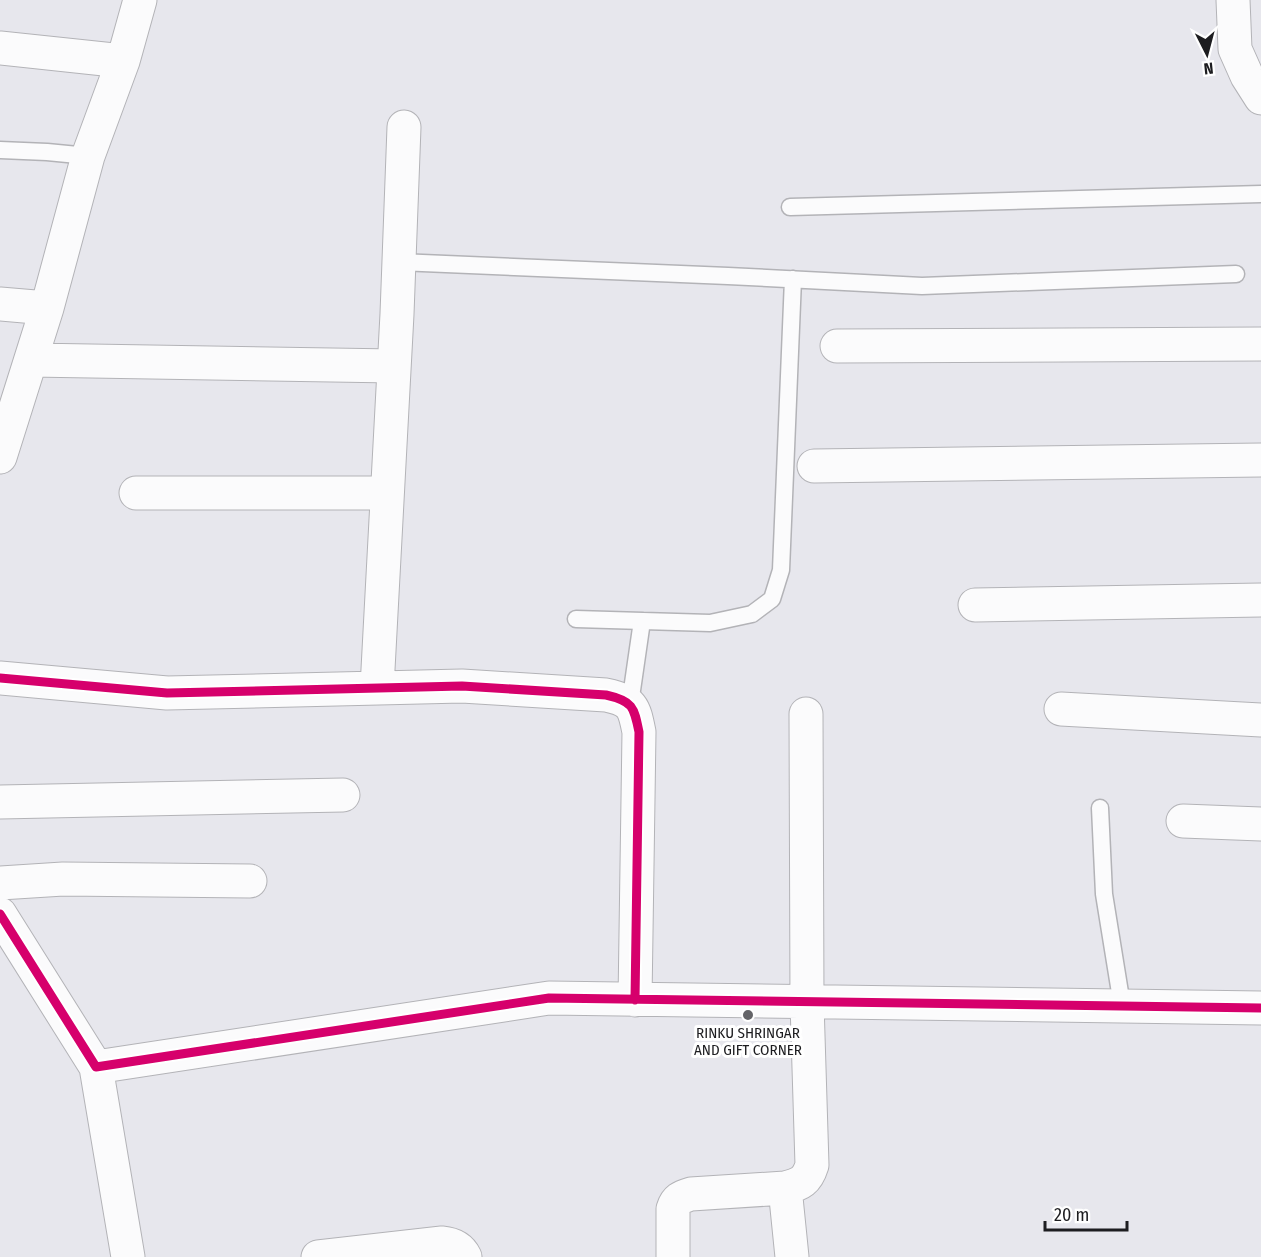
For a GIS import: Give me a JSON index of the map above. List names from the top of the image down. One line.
{"places":["RINKU SHRINGAR AND GIFT CORNER"],"scale_bar":"20 m","north":"bottom"}
